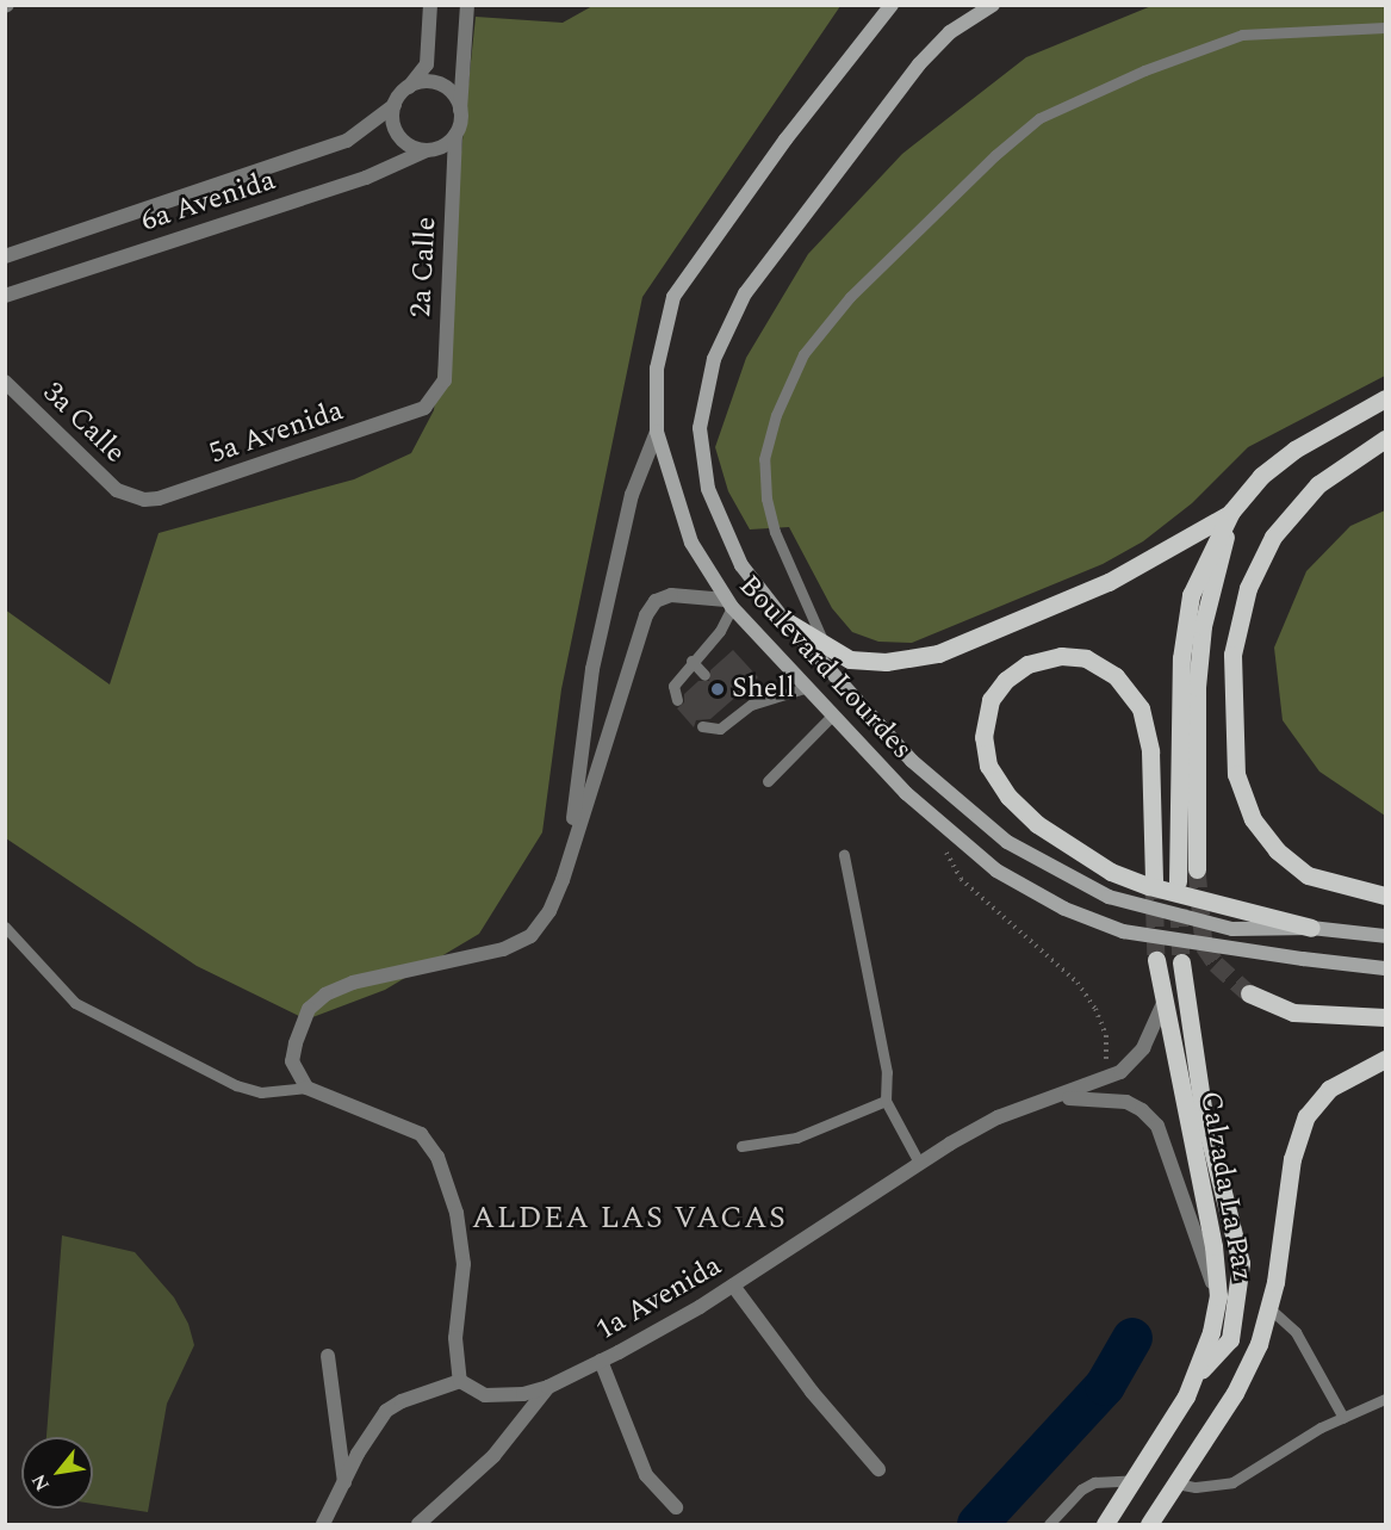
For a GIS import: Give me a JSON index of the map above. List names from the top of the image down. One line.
{"streets":{"main road":["Boulevard Lourdes","Calzada La Paz"],"street":["6a Avenida","2a Calle","3a Calle","5a Avenida","1a Avenida"]},"crossings":[["6a Avenida","2a Calle"],["2a Calle","5a Avenida"],["3a Calle","5a Avenida"],["Calzada La Paz","1a Avenida"]],"districts":["ALDEA LAS VACAS"],"places":["Shell"],"north":"bottom left"}
